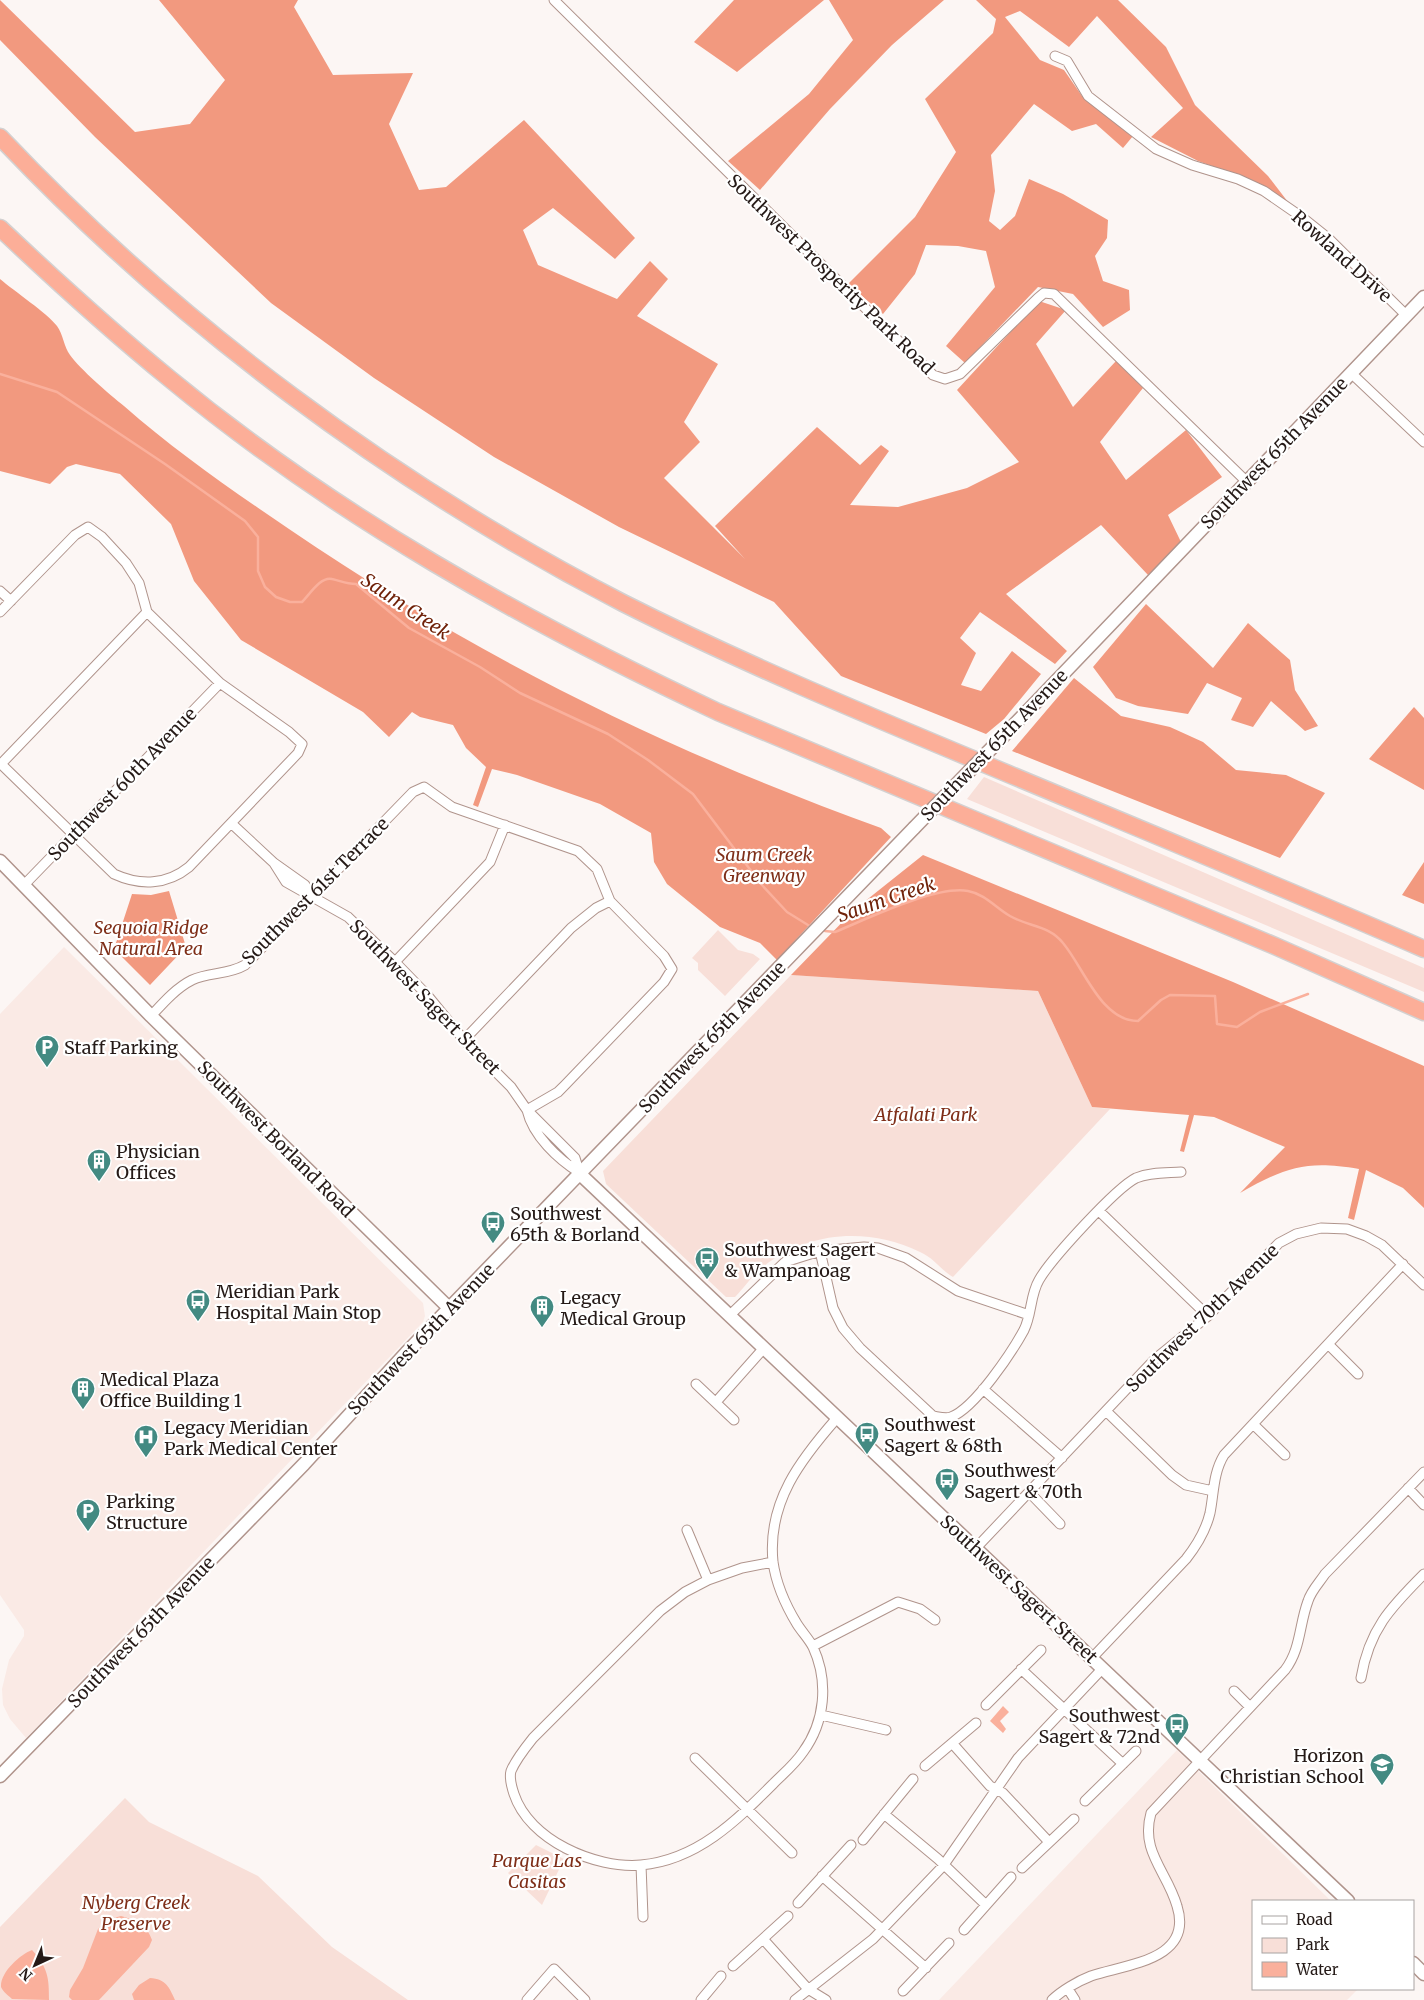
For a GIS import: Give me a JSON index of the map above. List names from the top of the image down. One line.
{"streets":{"main road":["Southwest 65th Avenue","Southwest Sagert Street","Southwest Borland Road"],"street":["Rowland Drive","Southwest Prosperity Park Road","Southwest 60th Avenue","Southwest 61st Terrace","Southwest 70th Avenue"]},"crossings":[["Rowland Drive","Southwest 65th Avenue"],["Southwest Prosperity Park Road","Southwest 65th Avenue"],["Southwest 65th Avenue","Southwest Sagert Street"],["Southwest 65th Avenue","Southwest Borland Road"],["Southwest 60th Avenue","Southwest Borland Road"],["Southwest 61st Terrace","Southwest Sagert Street"],["Southwest 61st Terrace","Southwest Borland Road"],["Southwest Sagert Street","Southwest 70th Avenue"]],"water":["Saum Creek"],"parks":["Saum Creek Greenway","Sequoia Ridge Natural Area","Atfalati Park","Parque Las Casitas","Nyberg Creek Preserve"],"places":{"parking":["Staff Parking","Parking Structure"],"building":["Physician Offices","Legacy Medical Group","Medical Plaza Office Building 1"],"bus stop":["Southwest 65th & Borland","Southwest Sagert & Wampanoag","Meridian Park Hospital Main Stop","Southwest Sagert & 68th","Southwest Sagert & 70th","Southwest Sagert & 72nd"],"hospital":["Legacy Meridian Park Medical Center"],"school or university":["Horizon Christian School"]},"legend":["Road","Park","Water"],"north":"bottom left"}
